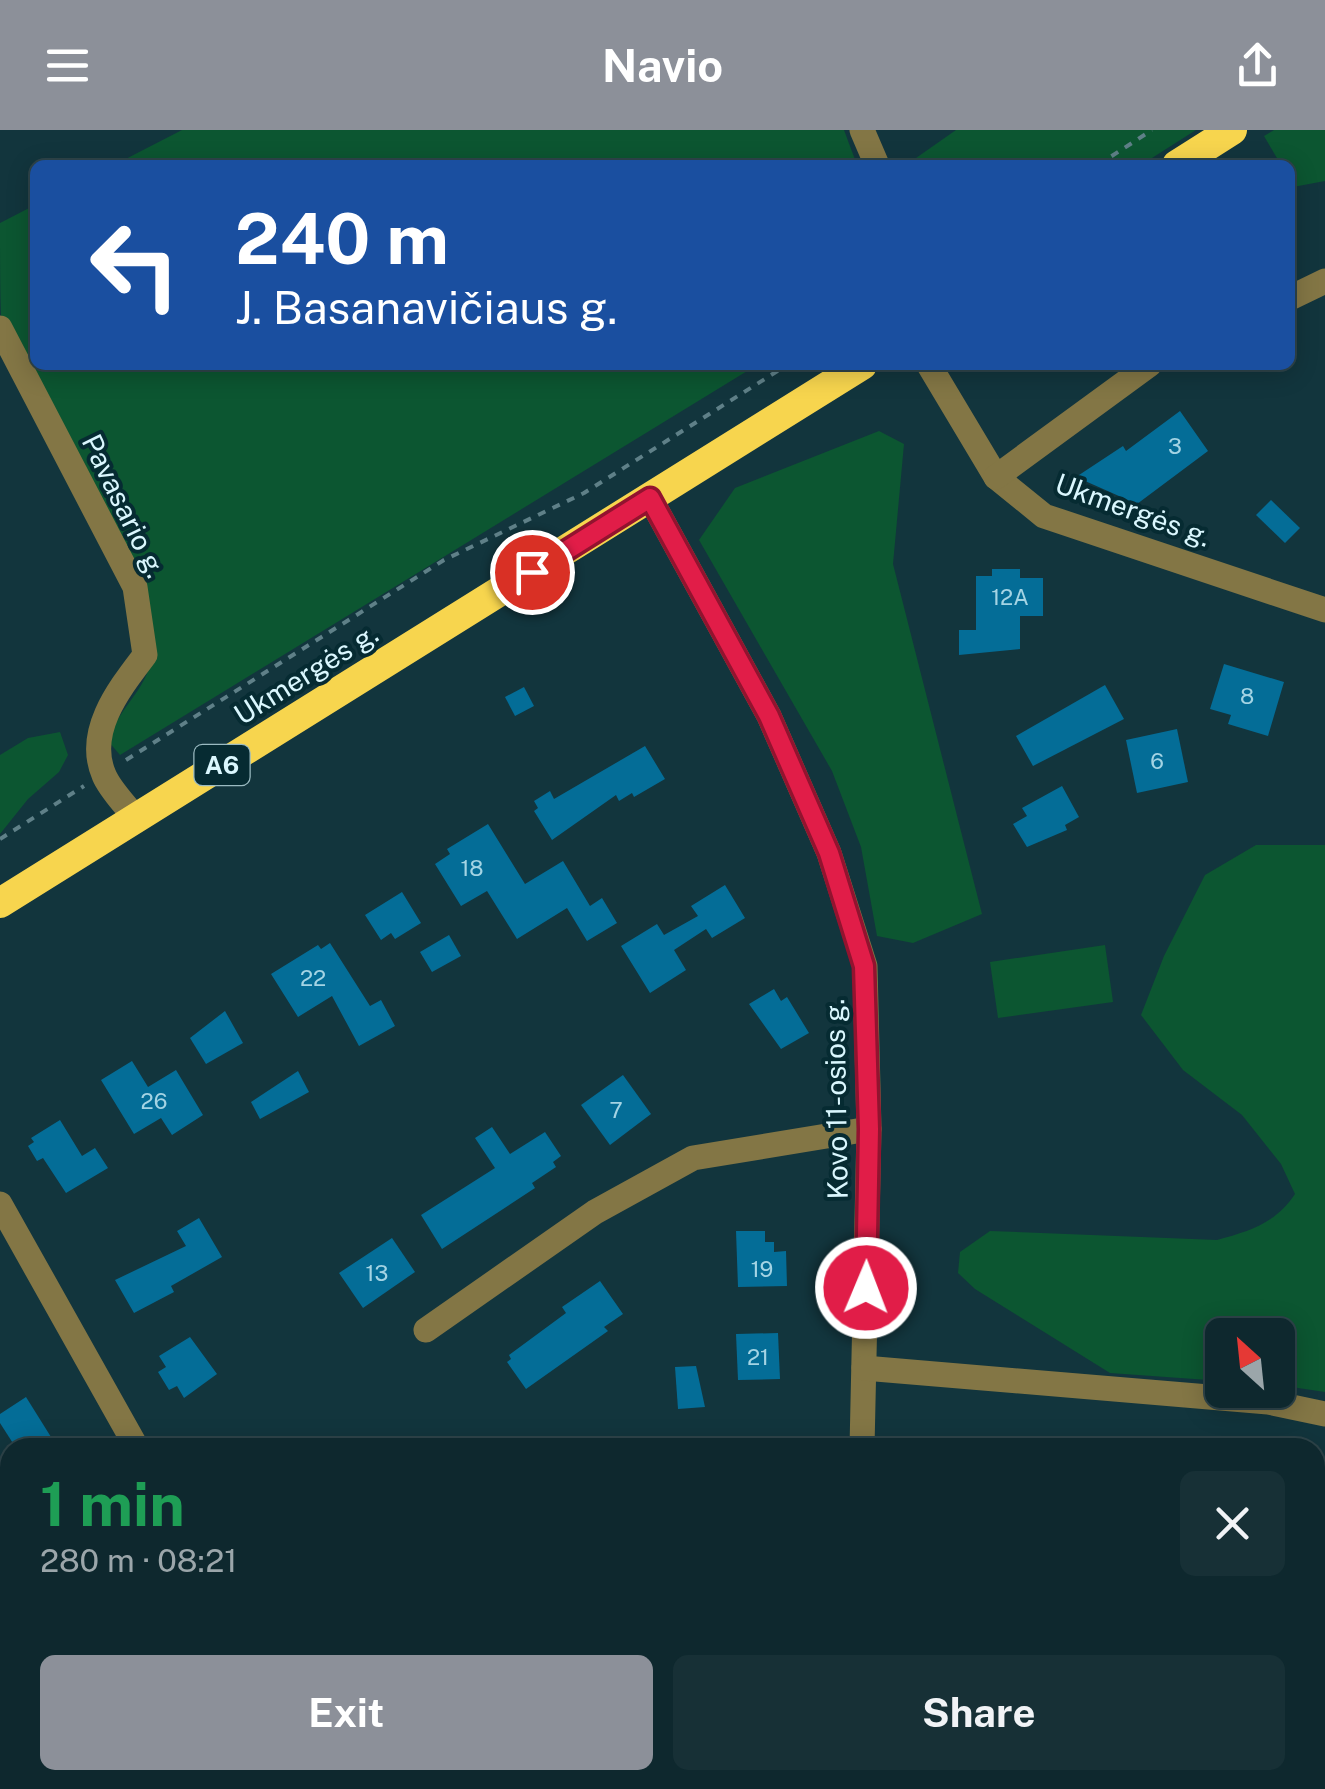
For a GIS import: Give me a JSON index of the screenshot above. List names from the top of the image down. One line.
{"streets":{"highway":["Ukmergės g.","A6"],"street":["Pavasario g.","Kovo 11-osios g."]},"crossings":[["Ukmergės g.","A6"],["Ukmergės g.","Kovo 11-osios g."],["A6","Kovo 11-osios g."]],"house_numbers":["3","12A","8","6","18","22","26","7","19","13","21"],"north":"top left","page":{"header":"Navio","turn":["240 m","J. Basanavičiaus g."],"heading":["1 min","280 m · 08:21"],"buttons":["Exit","Share"]}}
